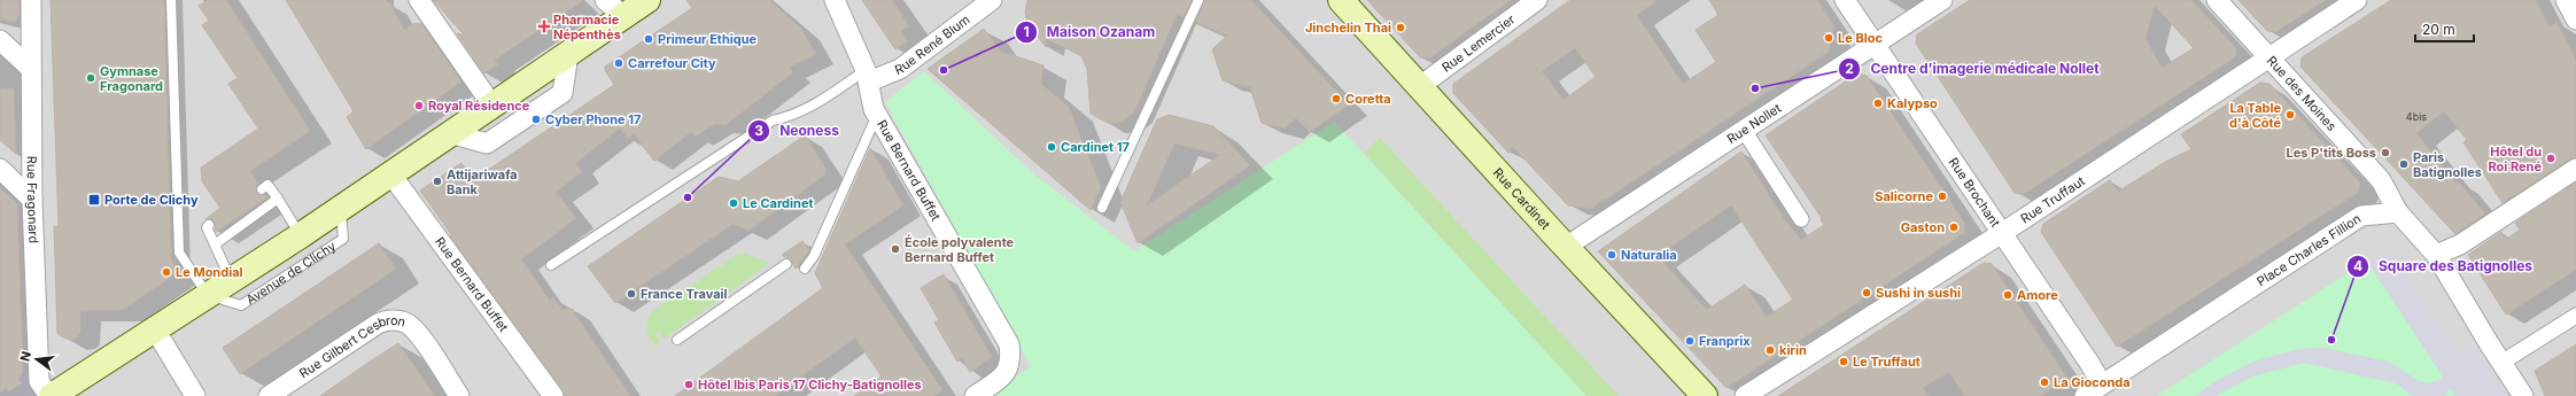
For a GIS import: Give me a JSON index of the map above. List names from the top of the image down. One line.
{"streets":{"main road":["Rue Cardinet","Avenue de Clichy"],"street":["Rue Lemercier","Rue René Blum","Rue des Moines","Rue Nollet","Rue Bernard Buffet","Rue Brochant","Rue Fragonard","Rue Truffaut","Place Charles Fillion","Rue Gilbert Cesbron"]},"crossings":[["Rue Lemercier","Rue Cardinet"],["Rue René Blum","Rue Bernard Buffet"],["Rue des Moines","Rue Truffaut"],["Rue des Moines","Place Charles Fillion"],["Rue Nollet","Rue Brochant"],["Rue Nollet","Rue Cardinet"],["Rue Bernard Buffet","Avenue de Clichy"],["Rue Brochant","Rue Truffaut"],["Rue Brochant","Place Charles Fillion"],["Rue Fragonard","Avenue de Clichy"]],"places":{"health":["Pharmacie Népenthès"],"other":["Jinchelin Thai","Le Bloc","Primeur Ethique","Carrefour City","Maison Ozanam","Gymnase Fragonard","Centre d'imagerie médicale Nollet","Coretta","Kalypso","Royal Résidence","La Table d'à Côté","Cyber Phone 17","Cardinet 17","Les P'tits Boss","Hôtel du Roi René","Paris Batignolles","Attijariwafa Bank","Salicorne","Neoness","Le Cardinet","Gaston","École polyvalente Bernard Buffet","Naturalia","Le Mondial","Sushi in sushi","France Travail","Amore","Square des Batignolles","Franprix","kirin","Le Truffaut","La Gioconda","Hôtel Ibis Paris 17 Clichy-Batignolles"],"transit":["Porte de Clichy"]},"house_numbers":["4bis"],"scale_bar":"20 m","north":"left"}
